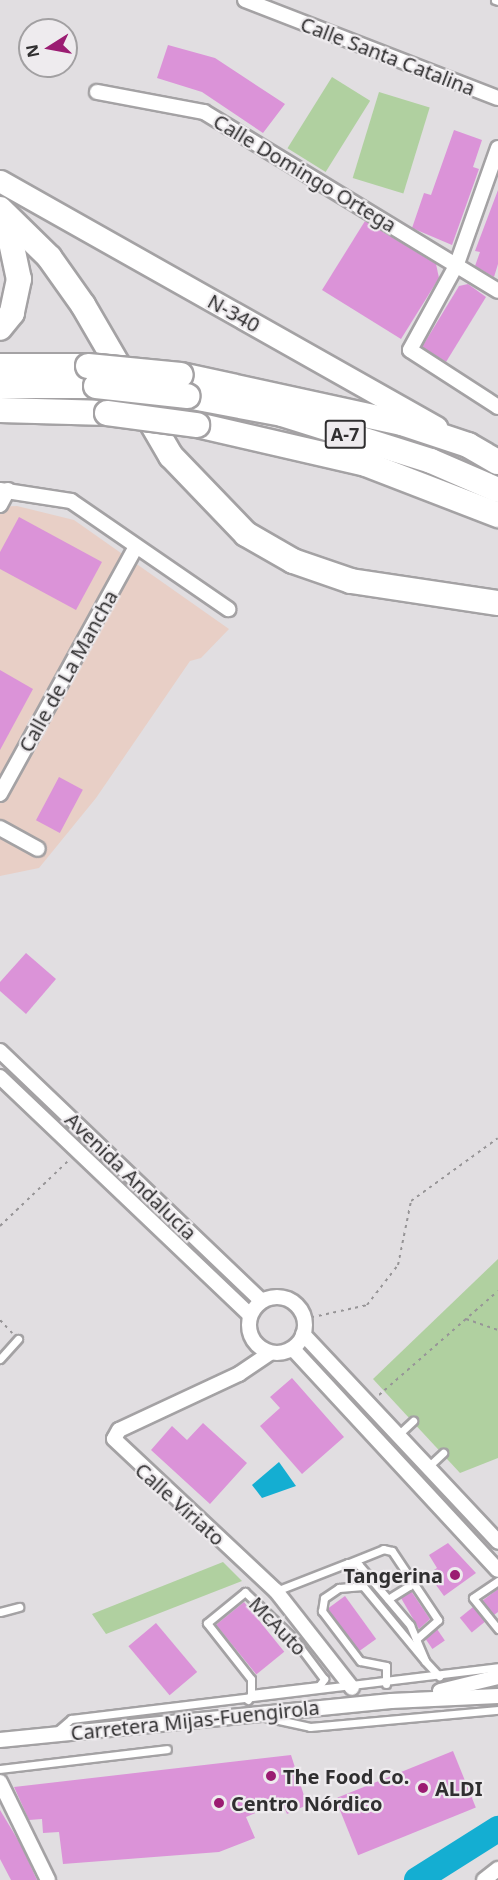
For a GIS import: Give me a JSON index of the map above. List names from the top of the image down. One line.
{"streets":{"highway":["A-7"],"main road":["N-340"],"street":["Calle Santa Catalina","Calle Domingo Ortega","Calle de La Mancha","Avenida Andalucía","Calle Viriato","Carretera Mijas-Fuengirola"],"lane":["McAuto"]},"crossings":[["Avenida Andalucía","Calle Viriato"]],"places":["Tangerina","The Food Co.","ALDI","Centro Nórdico"],"north":"left"}
